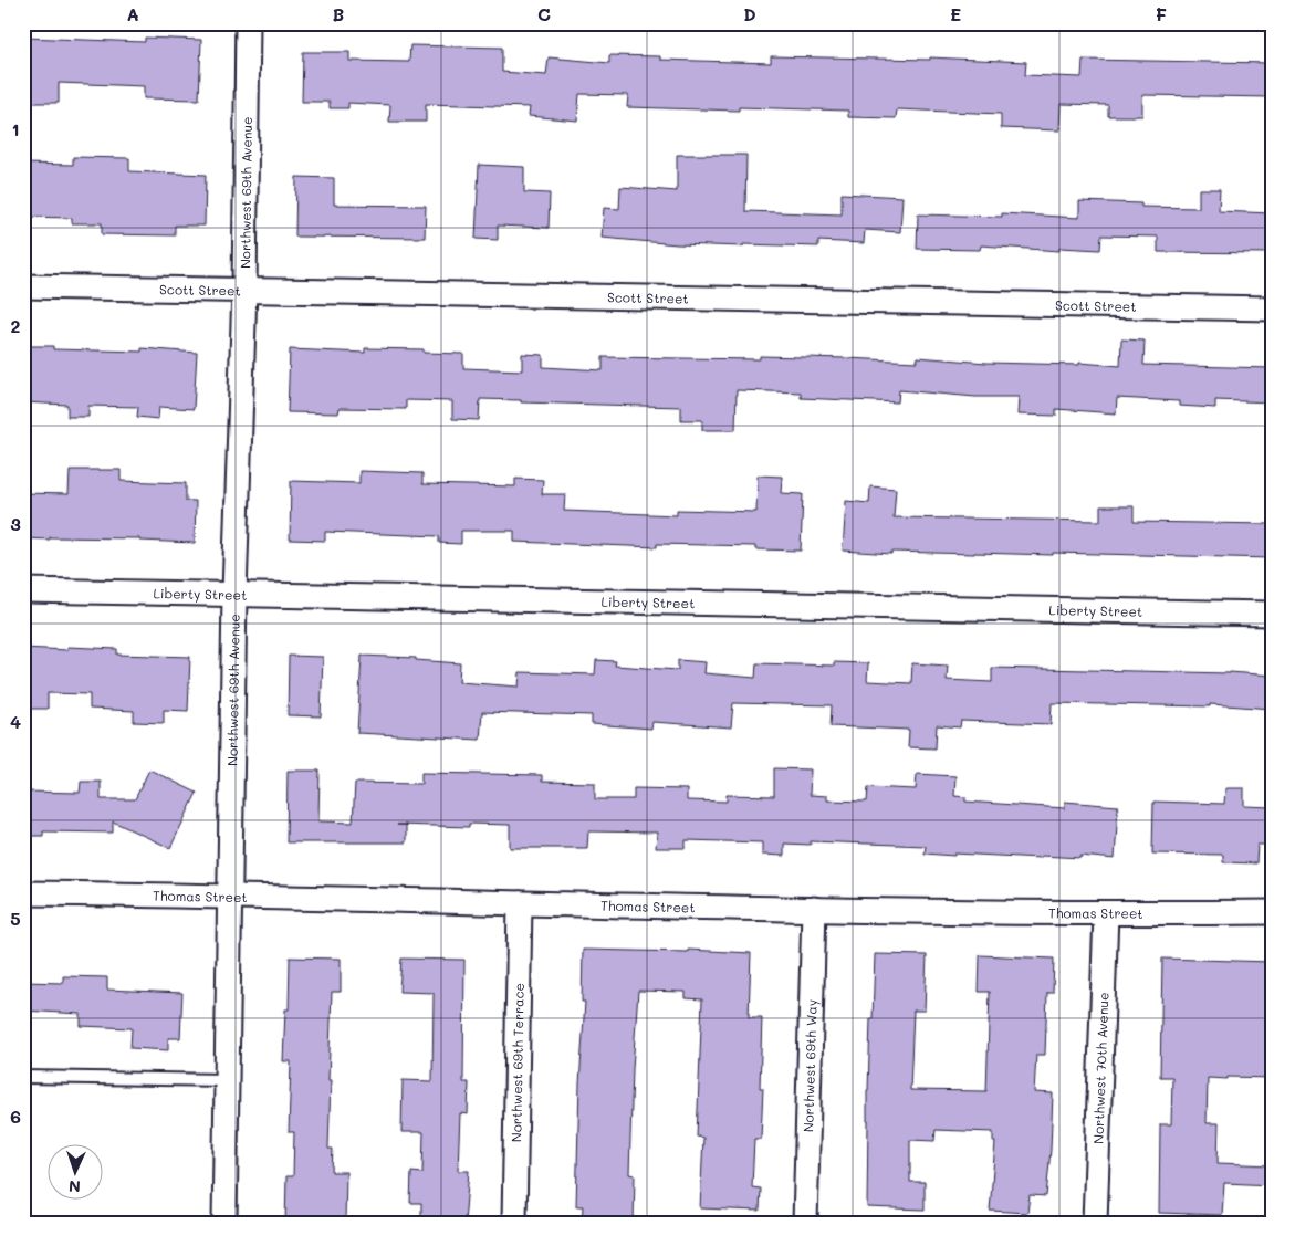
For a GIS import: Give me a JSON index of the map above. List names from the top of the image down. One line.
{"streets":{"street":["Northwest 69th Avenue","Scott Street","Liberty Street","Thomas Street","Northwest 69th Terrace","Northwest 69th Way","Northwest 70th Avenue"]},"crossings":[["Northwest 69th Avenue","Scott Street"],["Northwest 69th Avenue","Liberty Street"],["Northwest 69th Avenue","Thomas Street"],["Thomas Street","Northwest 69th Terrace"],["Thomas Street","Northwest 69th Way"],["Thomas Street","Northwest 70th Avenue"]],"north":"bottom","grid":{"columns":["A","B","C","D","E","F"],"rows":["1","2","3","4","5","6"]}}
